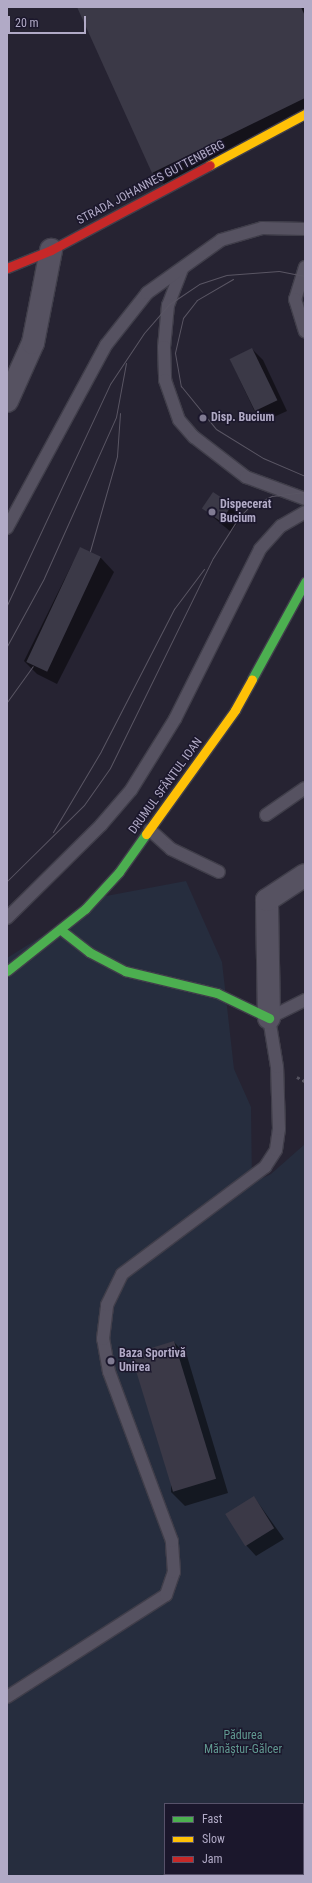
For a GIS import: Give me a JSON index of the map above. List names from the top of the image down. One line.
{"streets":{"street":["STRADA JOHANNES GUTTENBERG","DRUMUL SFÂNTUL IOAN"]},"parks":["Pădurea Mănăștur-Gălcer"],"places":["Disp. Bucium","Dispecerat Bucium","Baza Sportivă Unirea"],"legend":["Fast","Slow","Jam"],"scale_bar":"20 m"}
